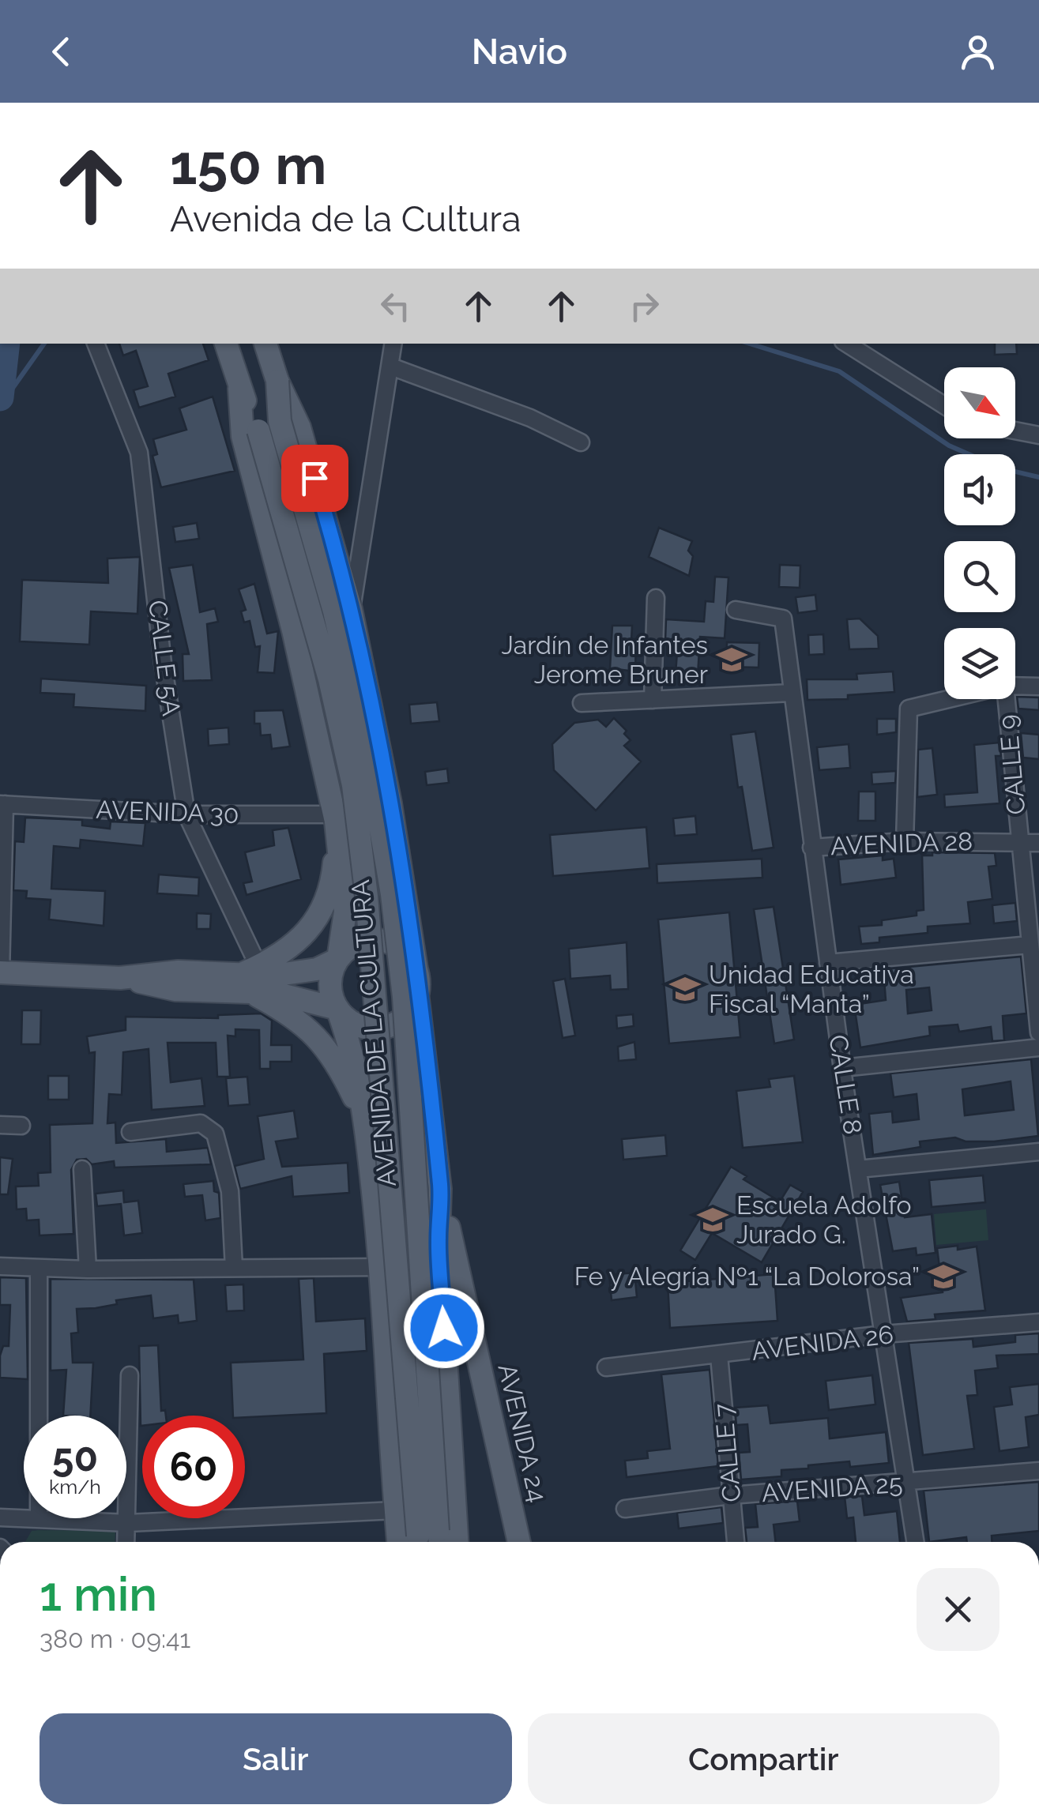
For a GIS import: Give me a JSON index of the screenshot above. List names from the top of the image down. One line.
{"streets":{"main road":["AVENIDA DE LA CULTURA","AVENIDA 24"],"street":["CALLE 5A","CALLE 9","AVENIDA 30","AVENIDA 28","CALLE 8","AVENIDA 26","CALLE 7","AVENIDA 25"]},"crossings":[["CALLE 5A","AVENIDA 30"],["CALLE 9","AVENIDA 28"],["AVENIDA 30","AVENIDA DE LA CULTURA"],["AVENIDA 28","CALLE 8"],["AVENIDA DE LA CULTURA","AVENIDA 24"],["CALLE 8","AVENIDA 26"],["CALLE 8","AVENIDA 25"],["AVENIDA 26","CALLE 7"],["CALLE 7","AVENIDA 25"]],"places":{"school or university":["Jardín de Infantes Jerome Bruner","Unidad Educativa Fiscal “Manta”","Escuela Adolfo Jurado G.","Fe y Alegría Nº1 “La Dolorosa”"]},"north":"bottom right","page":{"header":"Navio","turn":["150 m","Avenida de la Cultura"],"speed":"50 km/h","limit":"60","heading":["1 min","380 m · 09:41"],"buttons":["Salir","Compartir"]}}
